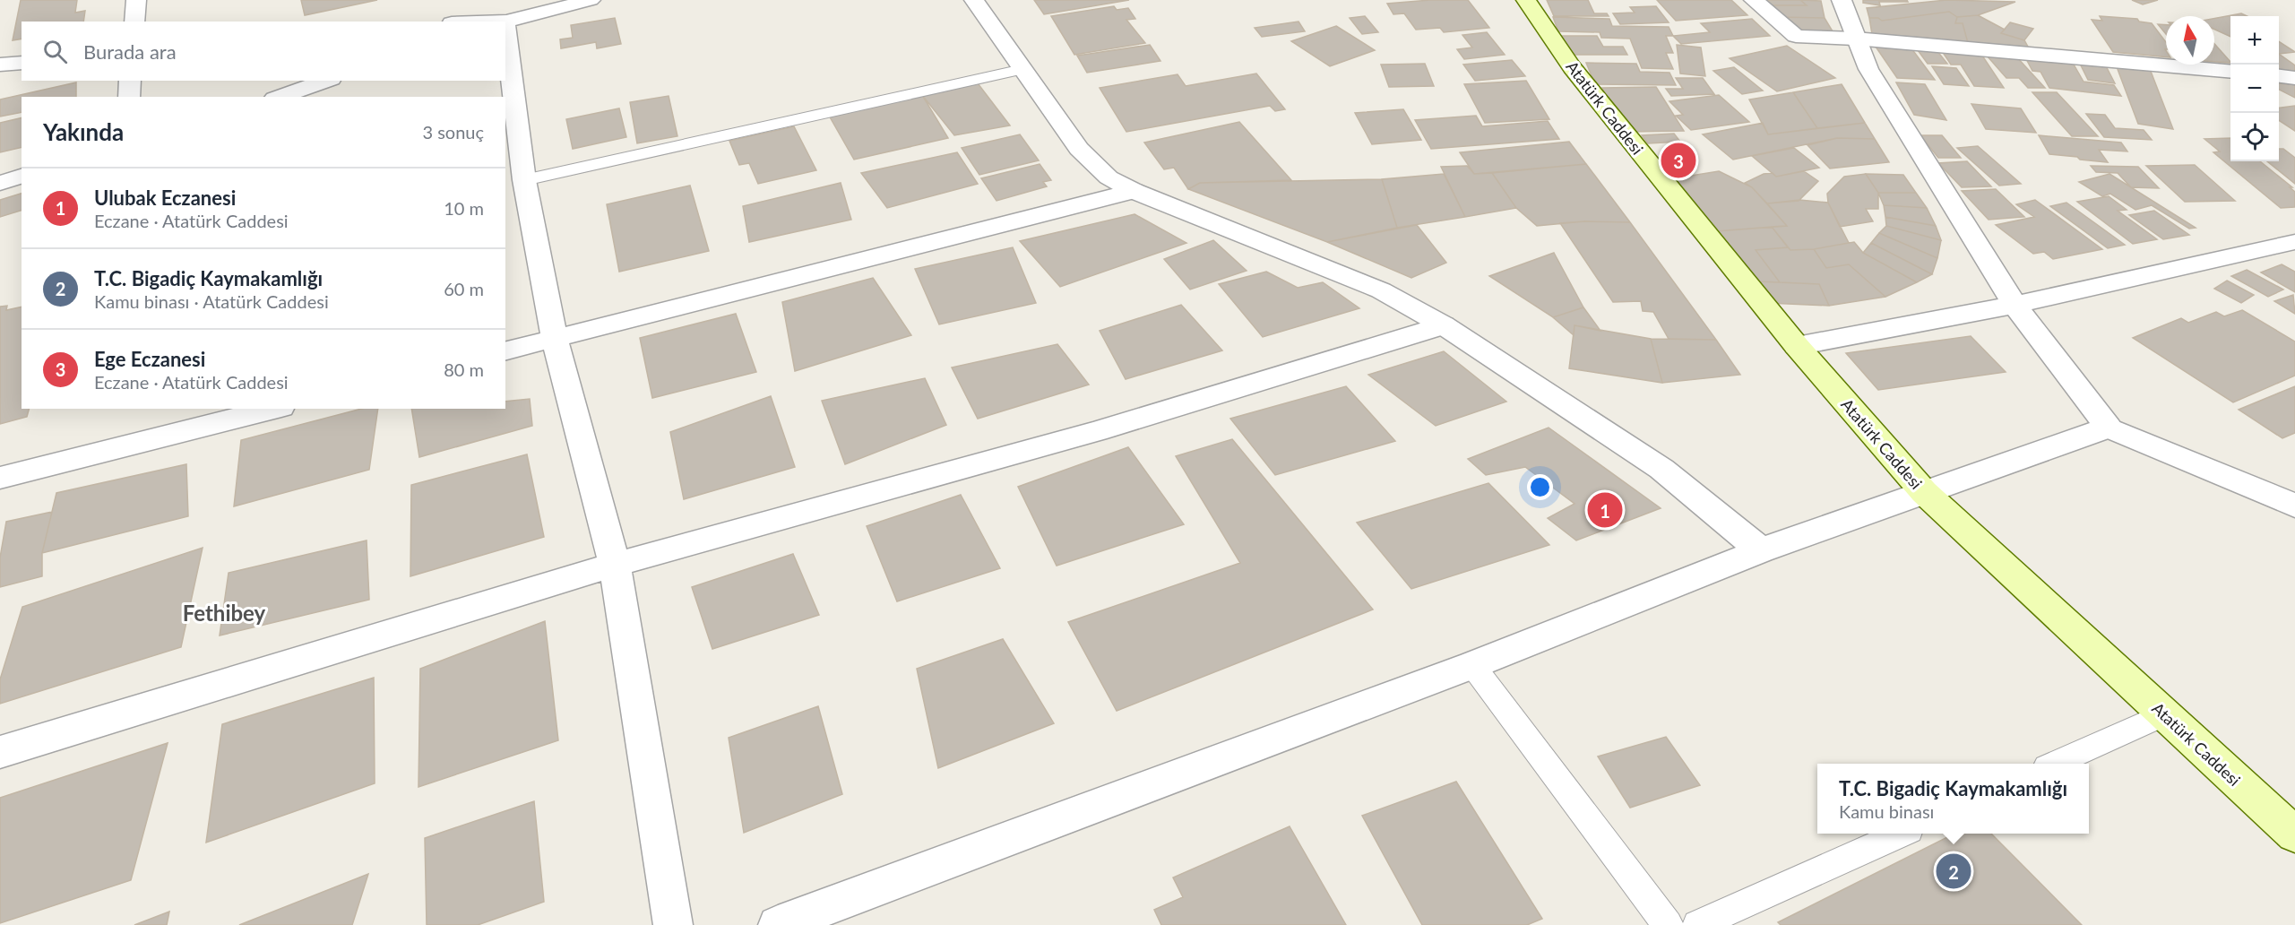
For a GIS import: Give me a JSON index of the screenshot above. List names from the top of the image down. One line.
{"streets":{"main road":["Atatürk Caddesi"]},"districts":["Fethibey"],"north":"top","page":{"map_buttons":["+","−"],"search":"Burada ara","heading":["Yakında","3 sonuç"],"pins":["3","1","2"],"list":[{"mark":"1","name":"Ulubak Eczanesi","note":"Eczane · Atatürk Caddesi","value":"10 m"},{"mark":"2","name":"T.C. Bigadiç Kaymakamlığı","note":"Kamu binası · Atatürk Caddesi","value":"60 m"},{"mark":"3","name":"Ege Eczanesi","note":"Eczane · Atatürk Caddesi","value":"80 m"}],"popup":["T.C. Bigadiç Kaymakamlığı","Kamu binası"]}}
